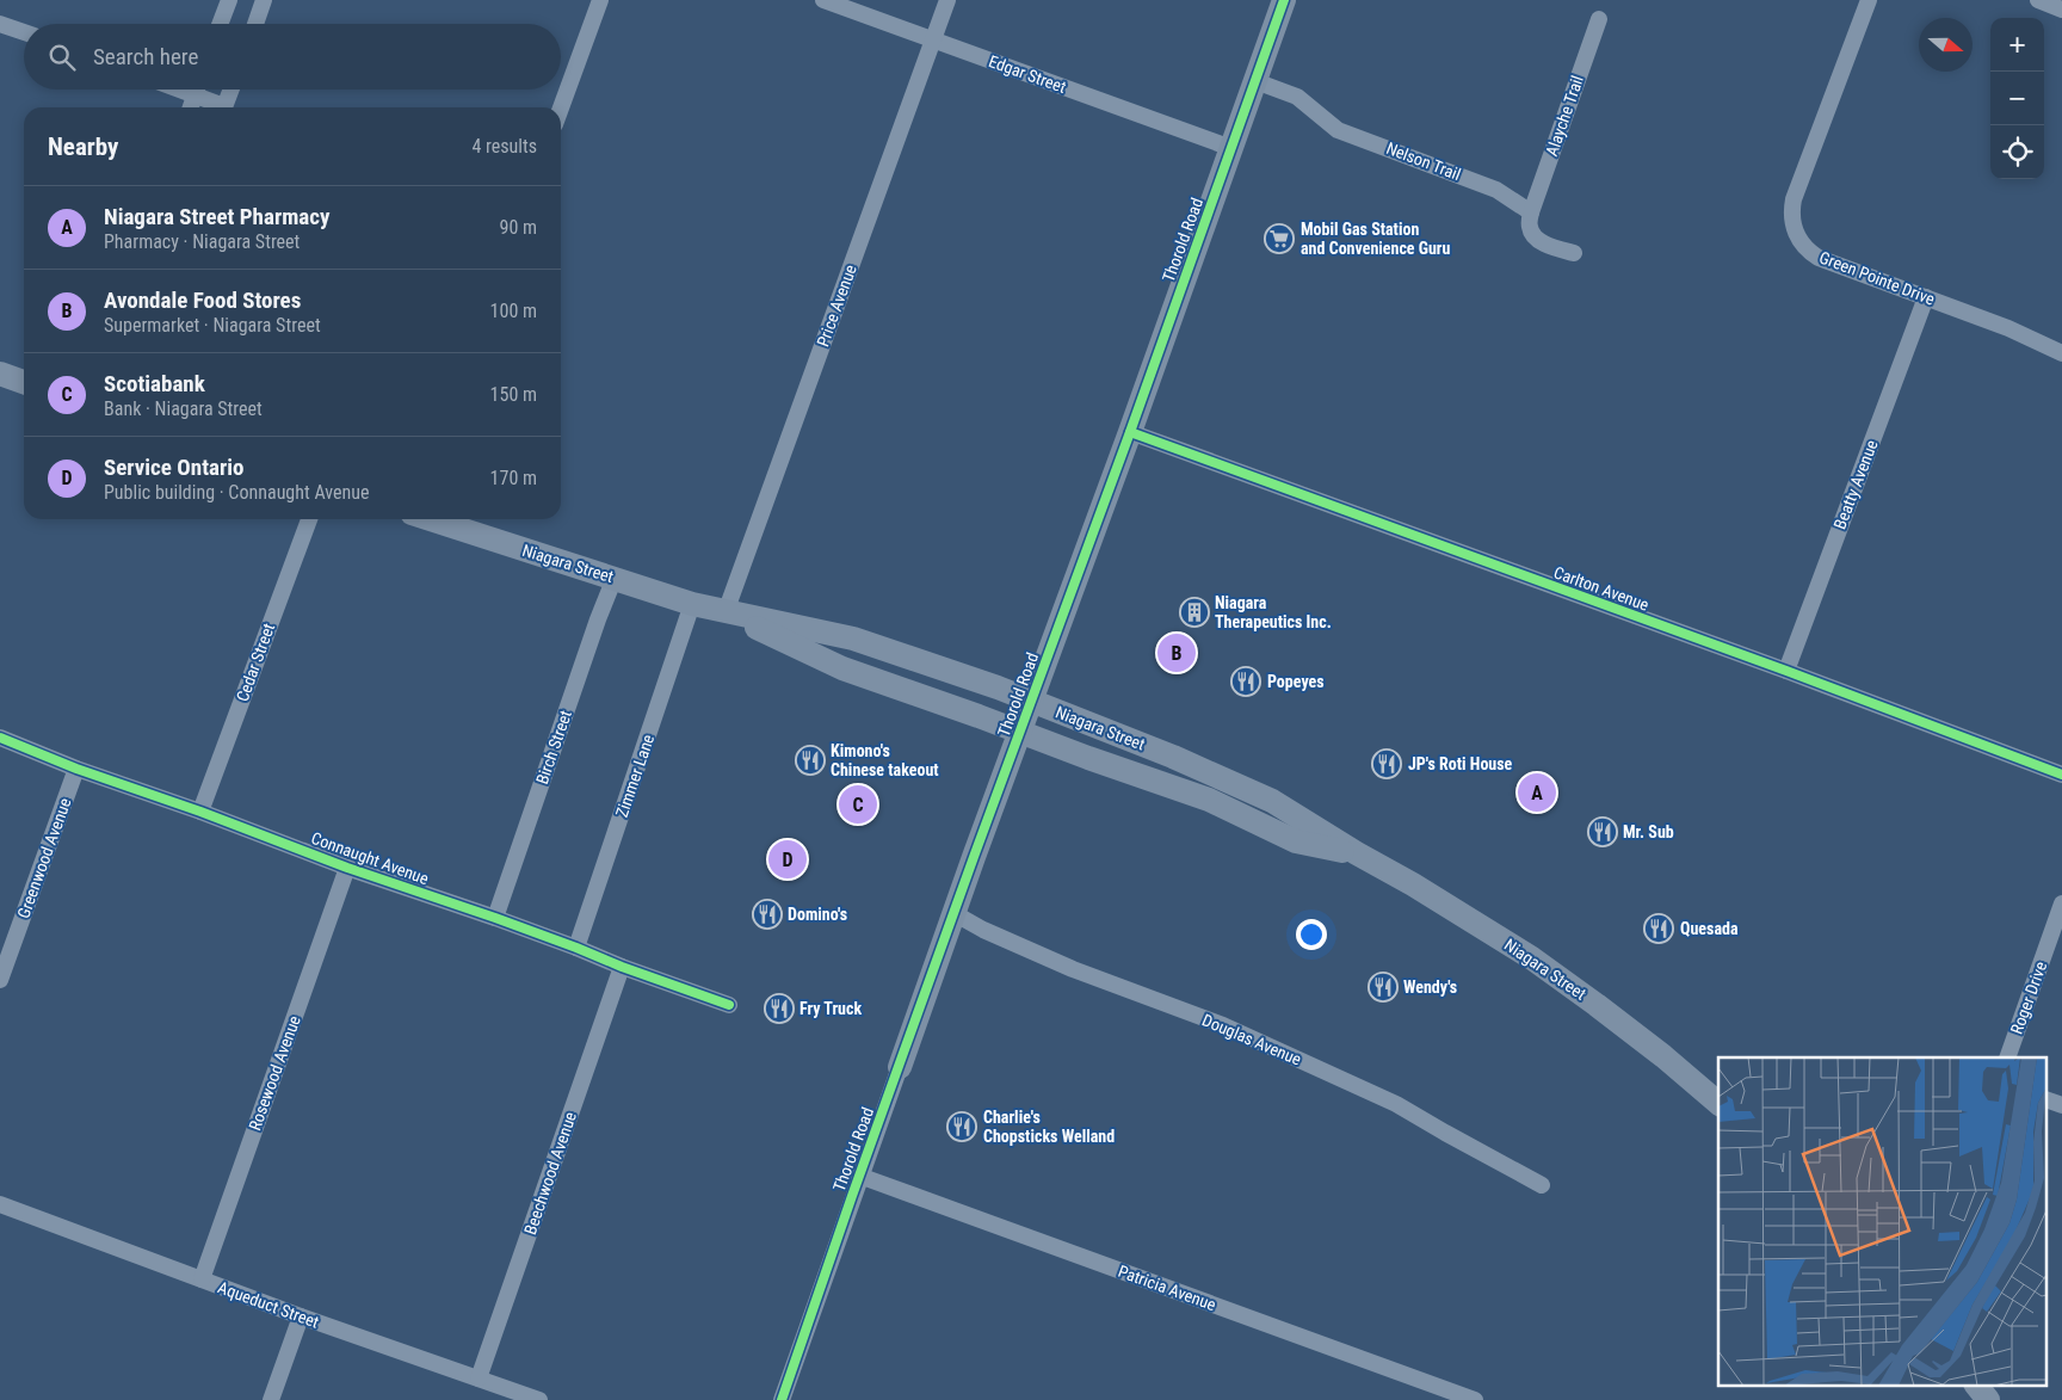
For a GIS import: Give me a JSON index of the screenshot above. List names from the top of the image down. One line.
{"streets":{"main road":["Thorold Road","Niagara Street"],"street":["Edgar Street","Alayche Trail","Nelson Trail","Green Pointe Drive","Price Avenue","Beatty Avenue","Carlton Avenue","Cedar Street","Birch Street","Zimmer Lane","Greenwood Avenue","Connaught Avenue","Roger Drive","Douglas Avenue","Rosewood Avenue","Beechwood Avenue","Patricia Avenue","Aqueduct Street"]},"crossings":[["Edgar Street","Thorold Road"],["Edgar Street","Price Avenue"],["Alayche Trail","Nelson Trail"],["Nelson Trail","Thorold Road"],["Thorold Road","Niagara Street"],["Thorold Road","Carlton Avenue"],["Thorold Road","Douglas Avenue"],["Thorold Road","Patricia Avenue"],["Green Pointe Drive","Beatty Avenue"],["Price Avenue","Niagara Street"],["Beatty Avenue","Carlton Avenue"],["Niagara Street","Birch Street"],["Niagara Street","Zimmer Lane"],["Cedar Street","Connaught Avenue"],["Birch Street","Connaught Avenue"],["Zimmer Lane","Connaught Avenue"],["Greenwood Avenue","Connaught Avenue"],["Connaught Avenue","Rosewood Avenue"],["Connaught Avenue","Beechwood Avenue"],["Rosewood Avenue","Aqueduct Street"],["Beechwood Avenue","Aqueduct Street"]],"places":{"supermarket":["Mobil Gas Station and Convenience Guru"],"building":["Niagara Therapeutics Inc."],"restaurant":["Popeyes","Kimono's Chinese takeout","JP's Roti House","Mr. Sub","Domino's","Quesada","Wendy's","Fry Truck","Charlie's Chopsticks Welland"]},"north":"right","page":{"map_buttons":["+","−"],"search":"Search here","heading":["Nearby","4 results"],"list":[{"mark":"A","name":"Niagara Street Pharmacy","note":"Pharmacy · Niagara Street","value":"90 m"},{"mark":"B","name":"Avondale Food Stores","note":"Supermarket · Niagara Street","value":"100 m"},{"mark":"C","name":"Scotiabank","note":"Bank · Niagara Street","value":"150 m"},{"mark":"D","name":"Service Ontario","note":"Public building · Connaught Avenue","value":"170 m"}],"pins":["B","A","C","D"]}}
